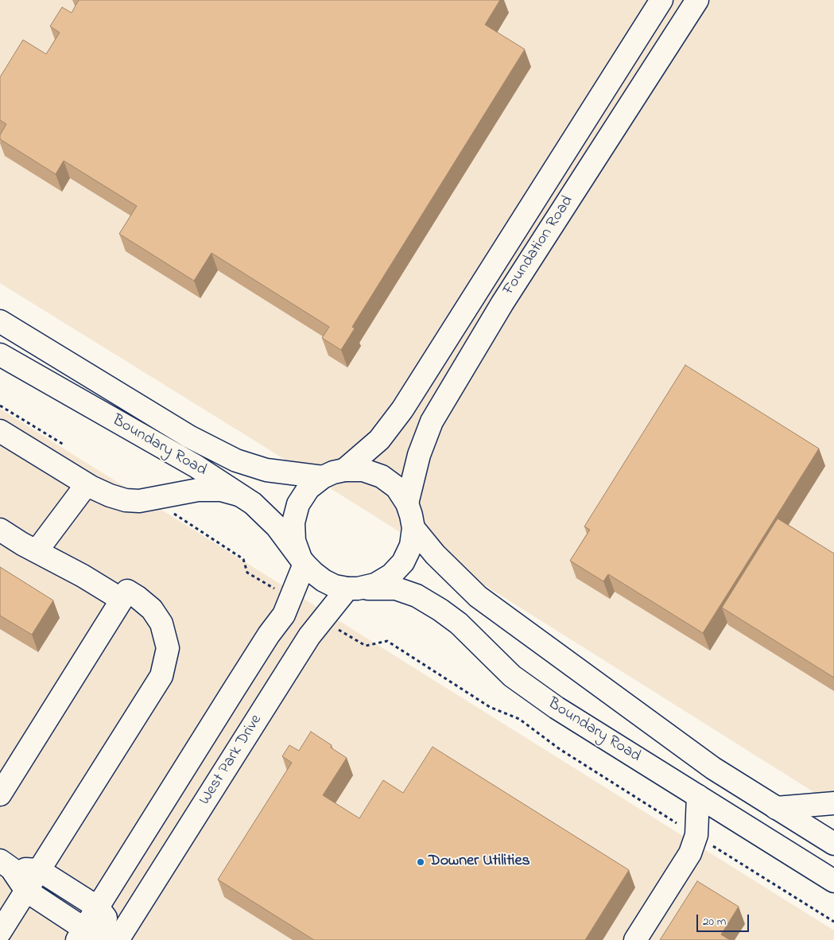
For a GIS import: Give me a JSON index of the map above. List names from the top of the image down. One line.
{"streets":{"main road":["Foundation Road","Boundary Road","West Park Drive"]},"crossings":[["Foundation Road","Boundary Road"],["Foundation Road","West Park Drive"],["Boundary Road","West Park Drive"]],"places":["Downer Utilities"],"scale_bar":"20 m"}
